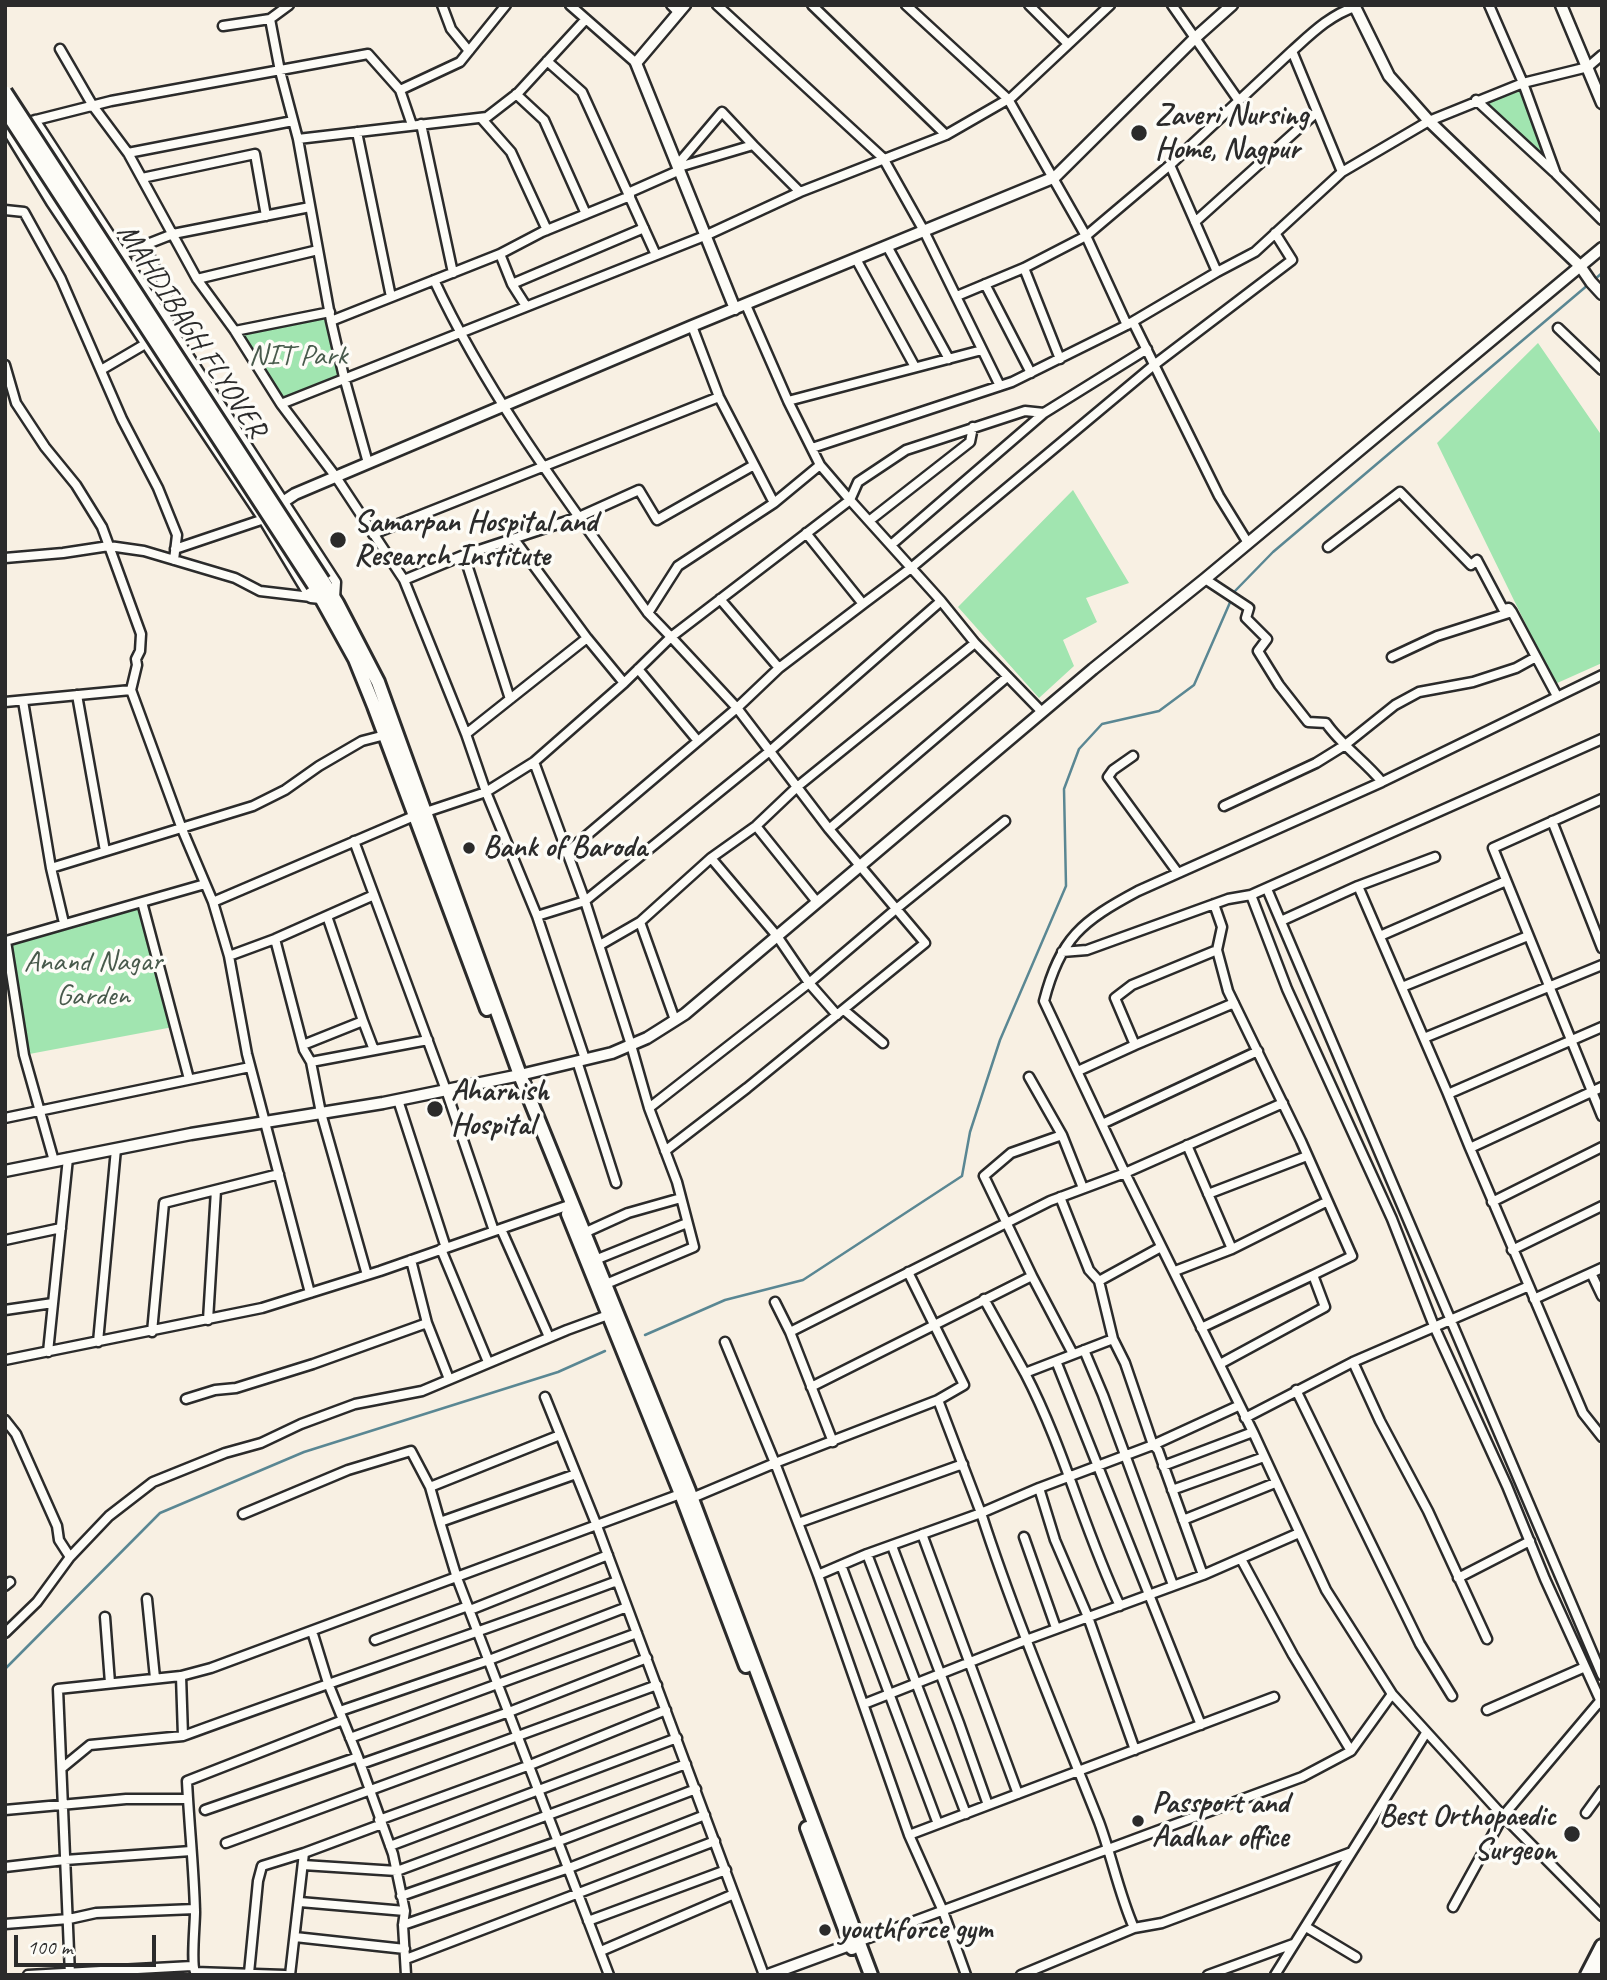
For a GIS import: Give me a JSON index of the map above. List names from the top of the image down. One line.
{"streets":{"main road":["MAHDIBAGH FLYOVER"]},"parks":["NIT Park","Anand Nagar Garden"],"places":["Zaveri Nursing Home, Nagpur","Samarpan Hospital and Research Institute","Bank of Baroda","Aharnish Hospital","Passport and Aadhar office","Best Orthopaedic Surgeon","youthforce gym"],"scale_bar":"100 m"}
